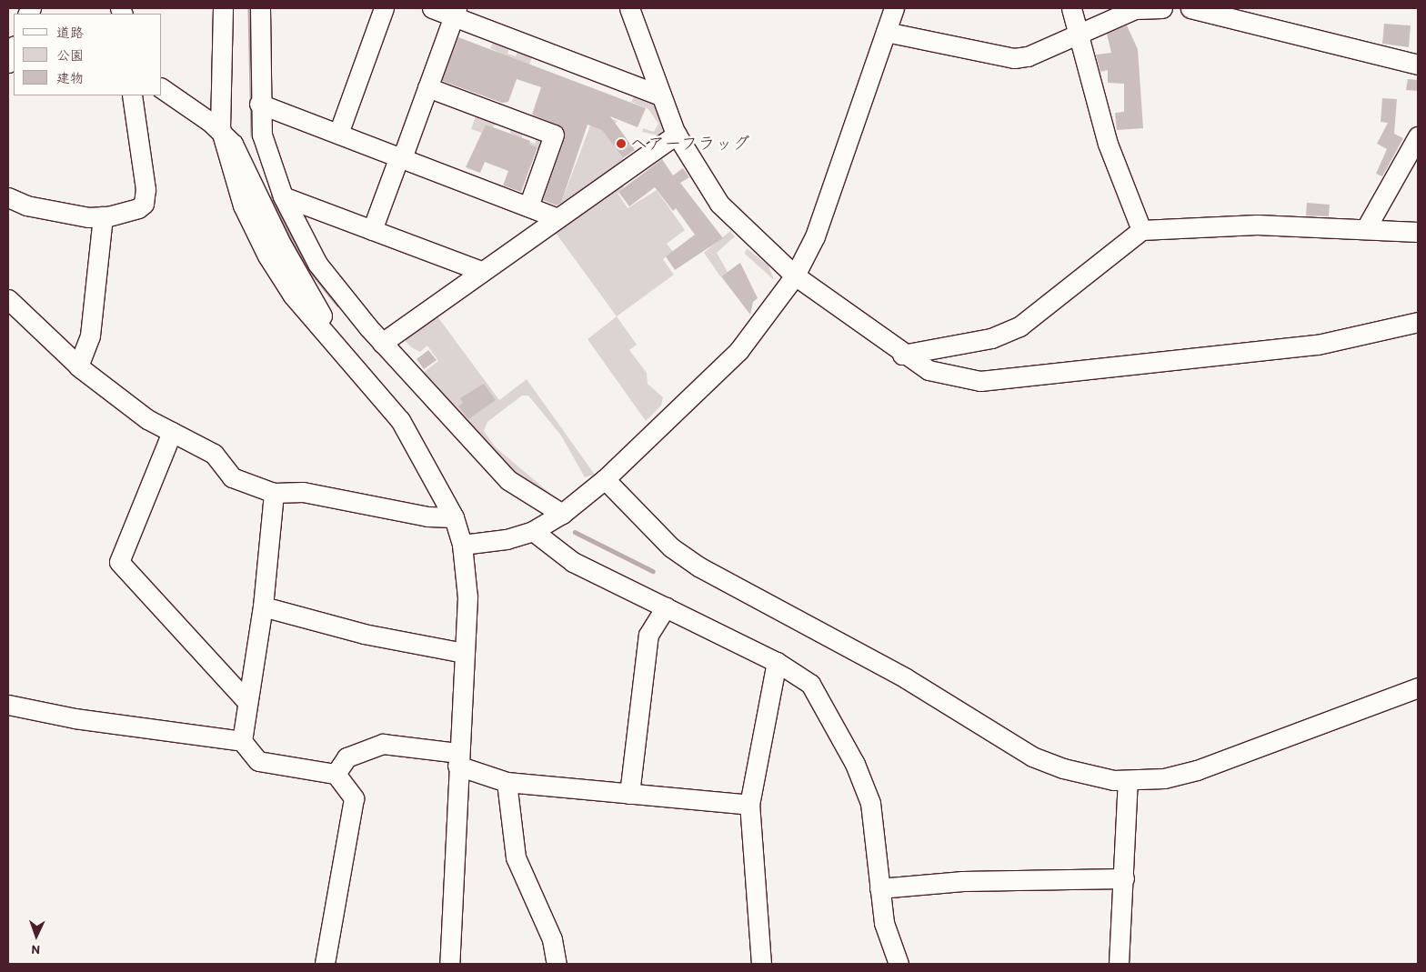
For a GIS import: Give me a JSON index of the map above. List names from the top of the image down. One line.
{"places":["ヘアーフラッグ"],"legend":["道路","公園","建物"],"north":"bottom"}
